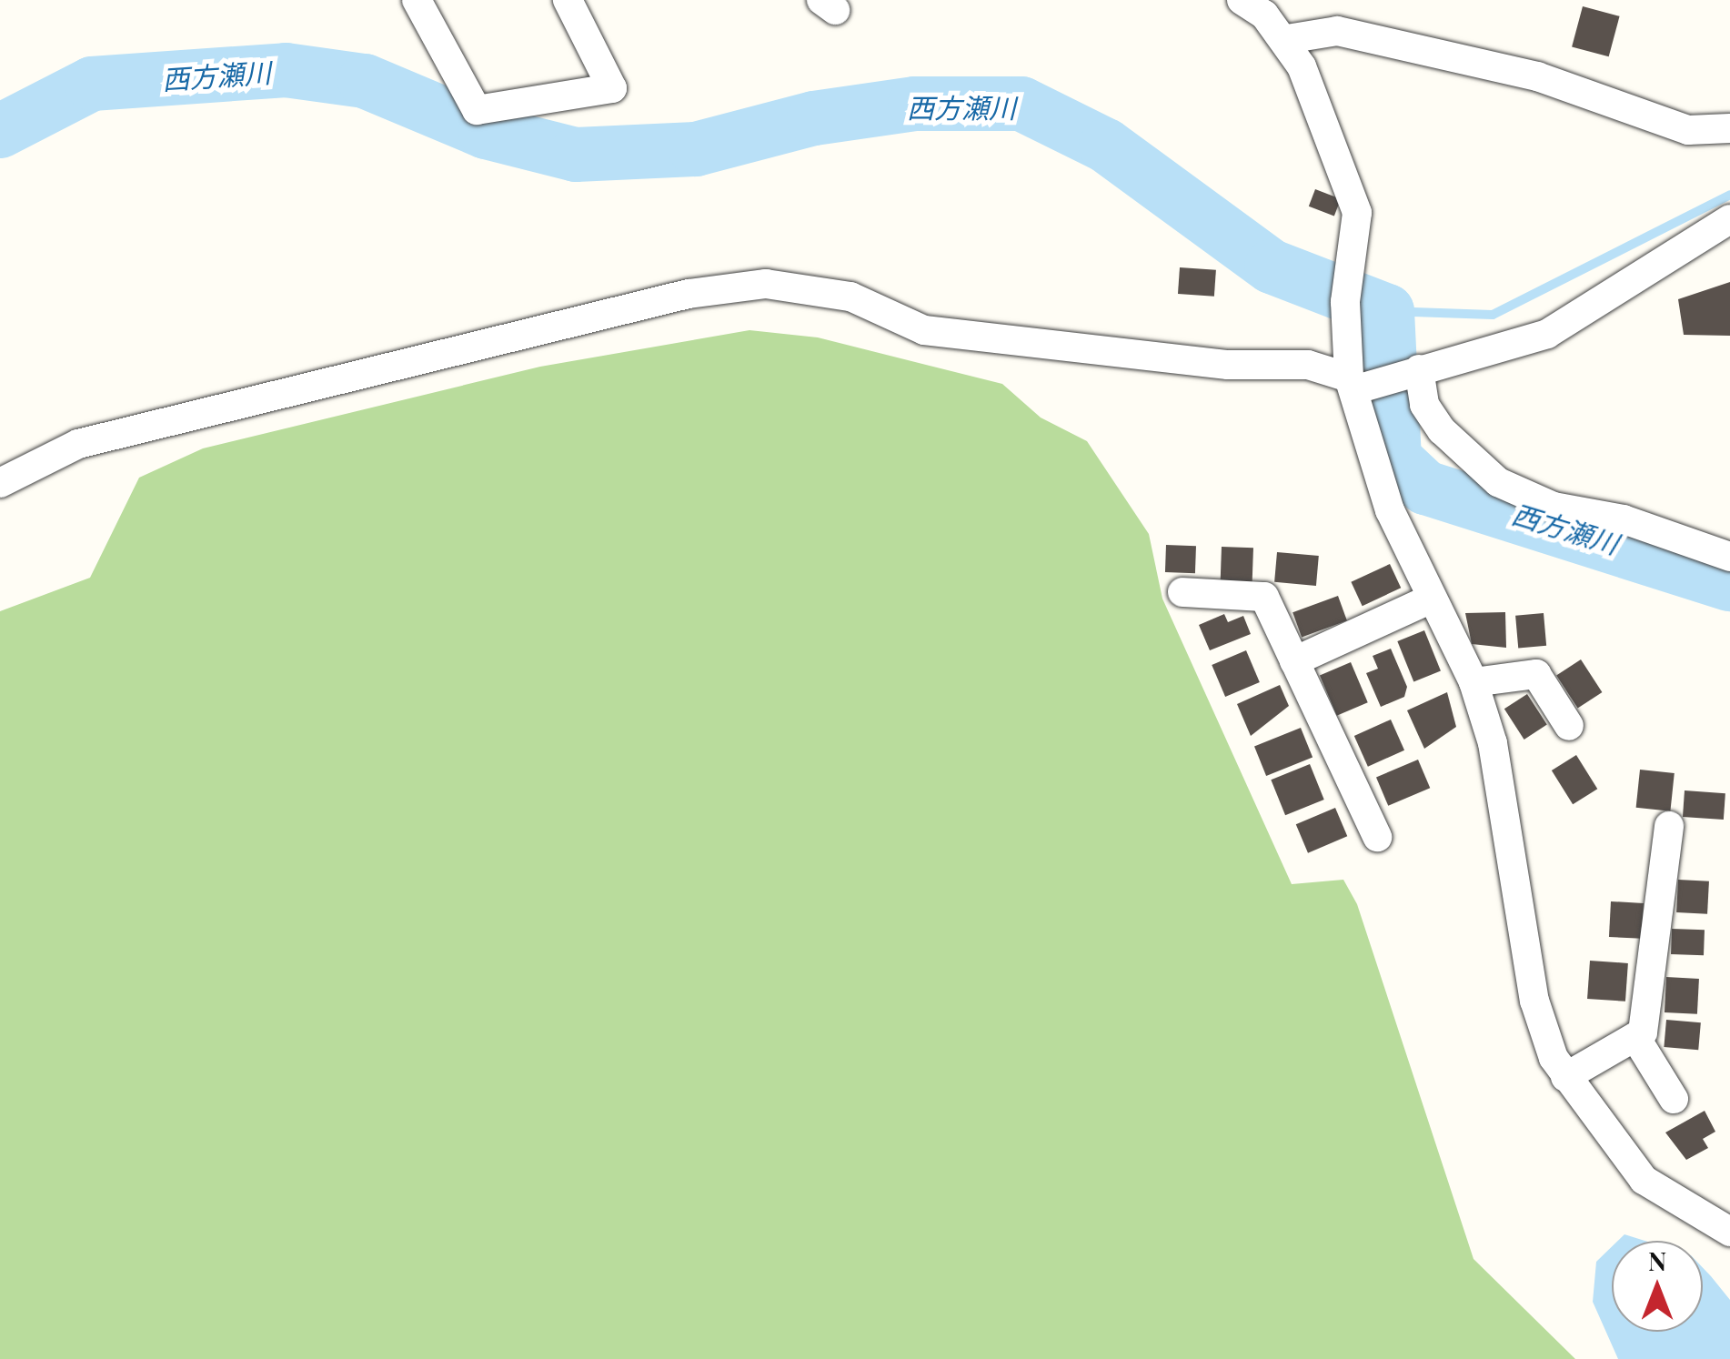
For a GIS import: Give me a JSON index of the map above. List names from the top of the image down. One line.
{"water":["西方瀬川"],"north":"top"}
